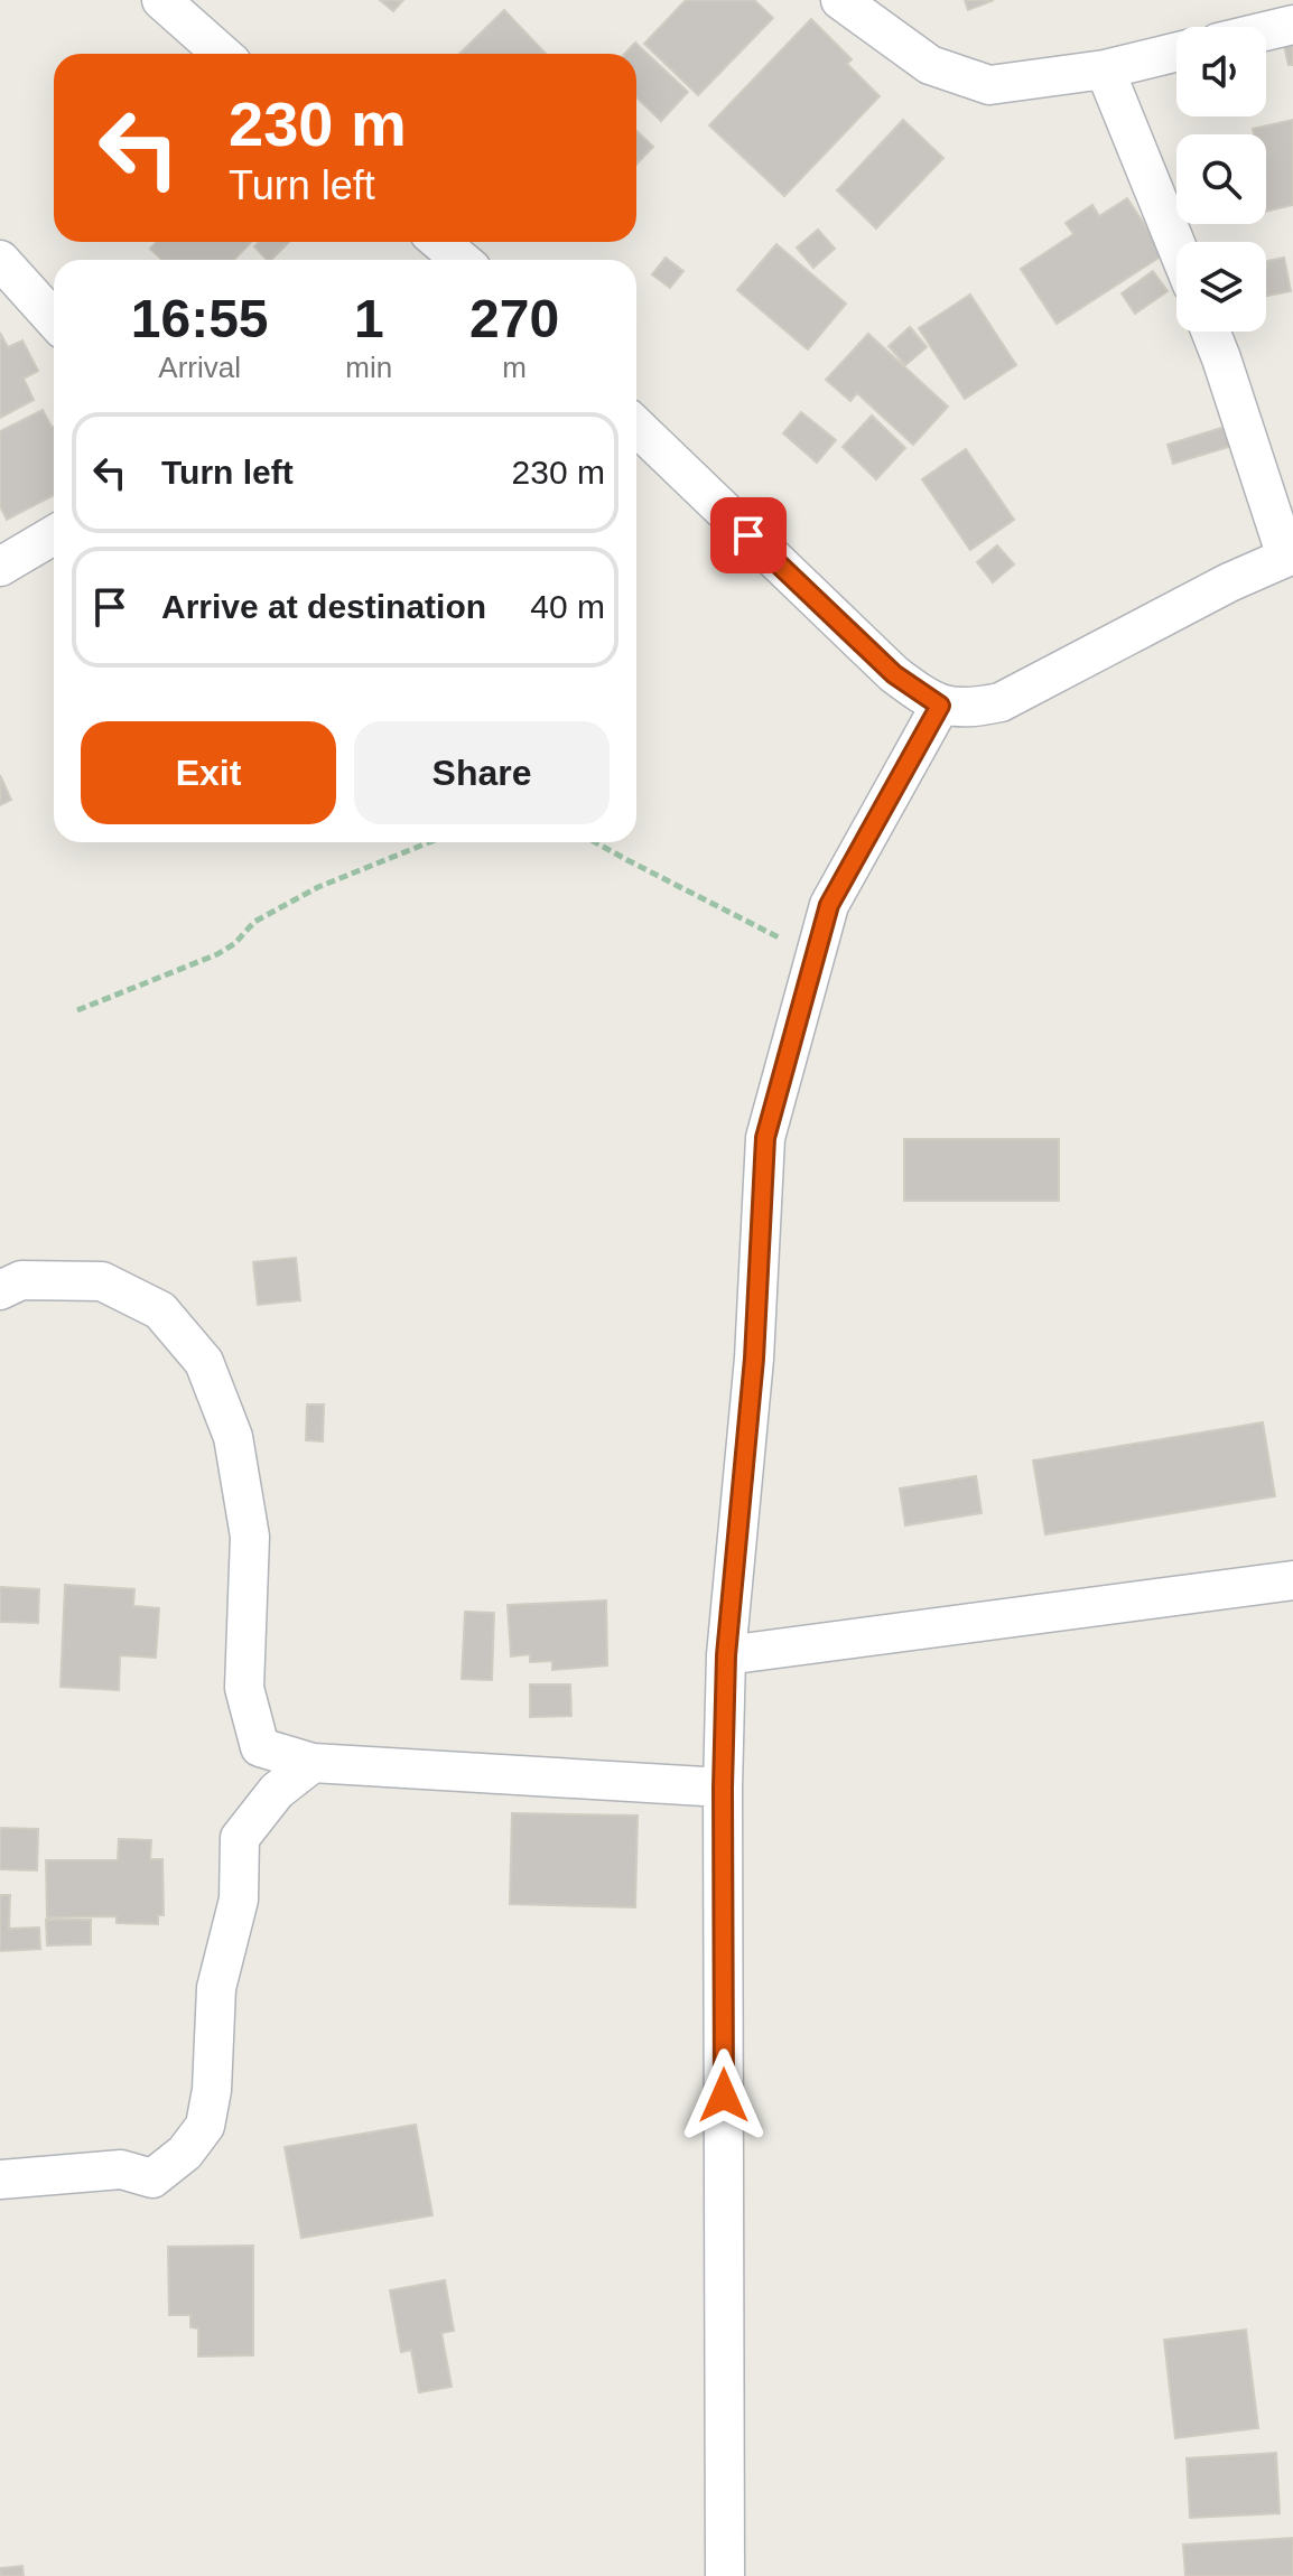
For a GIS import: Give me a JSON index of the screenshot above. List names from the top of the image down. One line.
{"page":{"turn":["230 m","Turn left"],"eta":["16:55","Arrival","1","min","270","m"],"list":[{"name":"Turn left","value":"230 m"},{"name":"Arrive at destination","value":"40 m"}],"buttons":["Exit","Share"]}}
